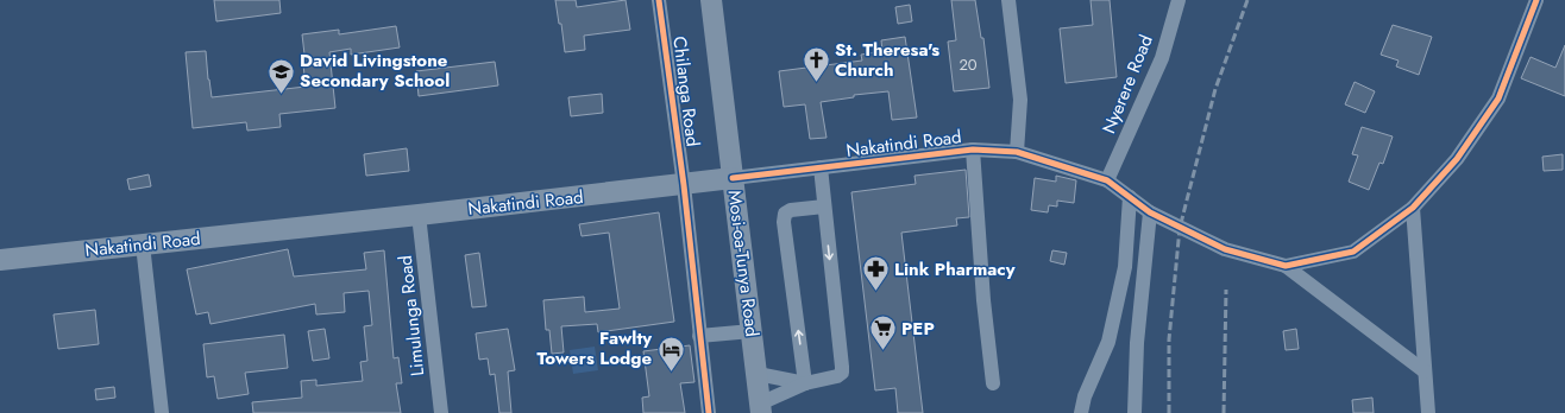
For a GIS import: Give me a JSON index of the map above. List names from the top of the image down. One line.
{"streets":{"highway":["Nakatindi Road","Mosi-oa-Tunya Road"],"street":["Nyerere Road","Chilanga Road","Limulunga Road"]},"crossings":[["Nyerere Road","Nakatindi Road"],["Chilanga Road","Nakatindi Road"],["Nakatindi Road","Mosi-oa-Tunya Road"],["Nakatindi Road","Limulunga Road"]],"places":{"church":["St. Theresa's Church"],"school or university":["David Livingstone Secondary School"],"pharmacy":["Link Pharmacy"],"supermarket":["PEP"],"hotel":["Fawlty Towers Lodge"]},"house_numbers":["20"]}
